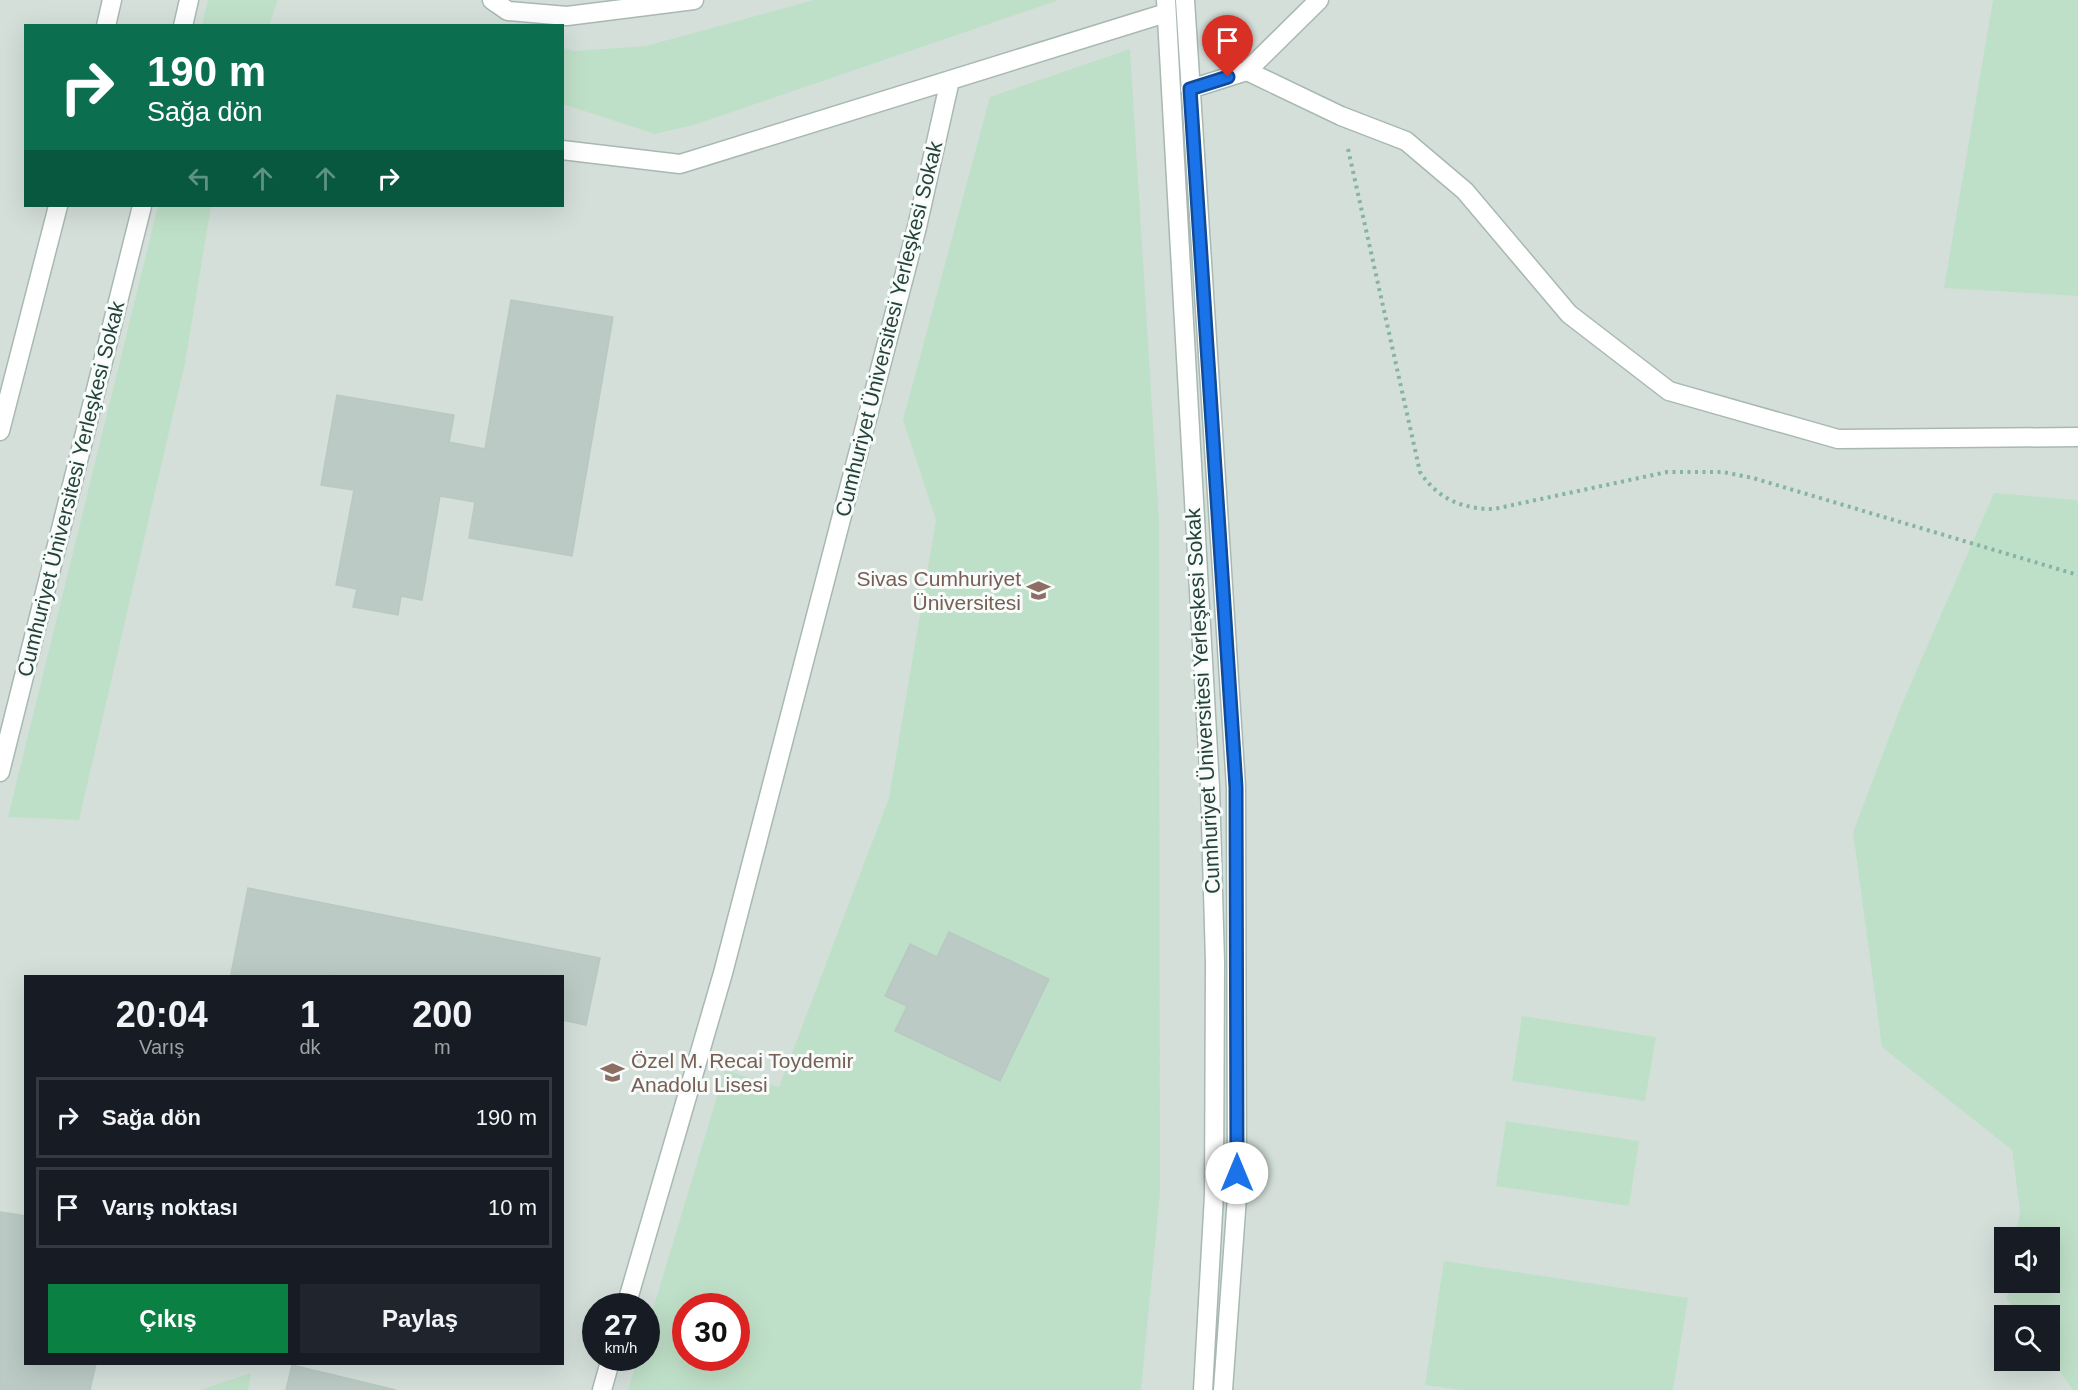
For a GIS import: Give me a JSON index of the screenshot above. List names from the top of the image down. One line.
{"streets":{"street":["Cumhuriyet Üniversitesi Yerleşkesi Sokak"]},"places":{"school or university":["Sivas Cumhuriyet Üniversitesi","Özel M. Recai Toydemir Anadolu Lisesi"]},"page":{"turn":["190 m","Sağa dön"],"eta":["20:04","Varış","1","dk","200","m"],"list":[{"name":"Sağa dön","value":"190 m"},{"name":"Varış noktası","value":"10 m"}],"buttons":["Çıkış","Paylaş"],"speed":"27 km/h","limit":"30"}}
